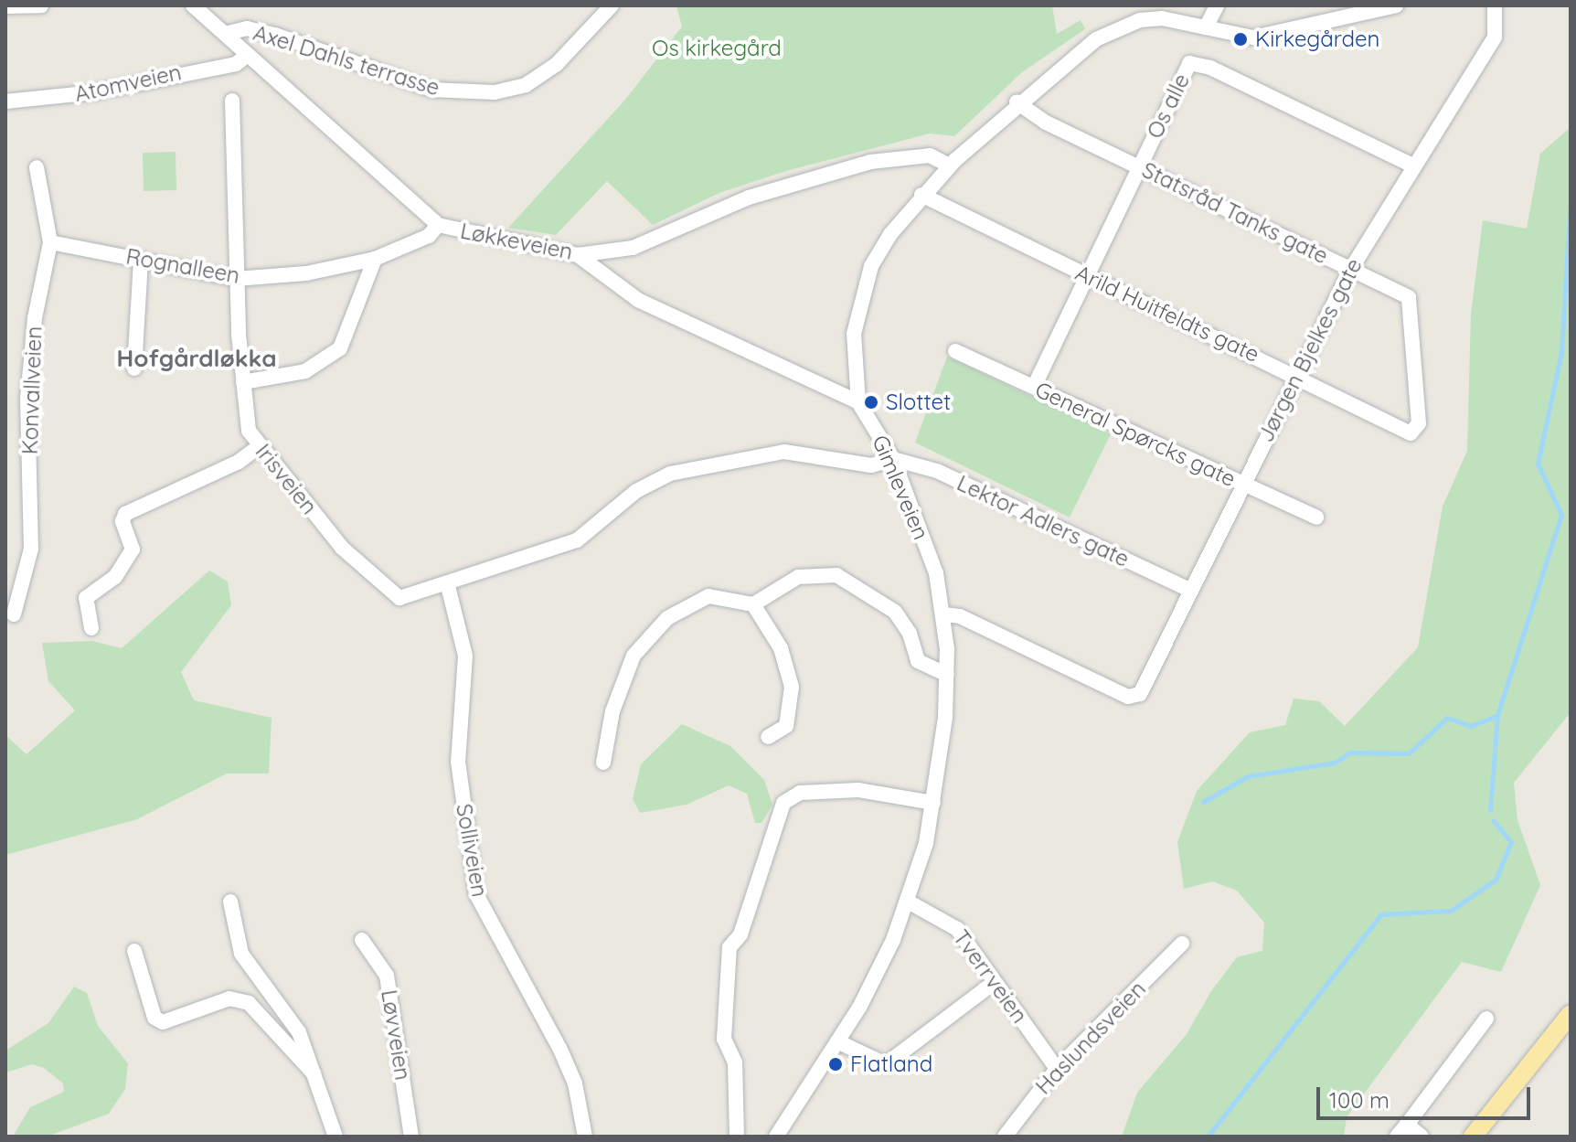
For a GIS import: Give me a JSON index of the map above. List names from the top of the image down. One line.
{"streets":{"street":["Axel Dahls terrasse","Atomveien","Os alle","Statsråd Tanks gate","Løkkeveien","Rognalleen","Arild Huitfeldts gate","Jørgen Bjelkes gate","Konvallveien","General Spørcks gate","Irisveien","Gimleveien","Lektor Adlers gate","Solliveien","Tverrveien","Løvveien","Haslundsveien"]},"crossings":[["Axel Dahls terrasse","Løkkeveien"],["Atomveien","Løkkeveien"],["Os alle","Statsråd Tanks gate"],["Os alle","Arild Huitfeldts gate"],["Os alle","Jørgen Bjelkes gate"],["Os alle","General Spørcks gate"],["Statsråd Tanks gate","Arild Huitfeldts gate"],["Statsråd Tanks gate","Jørgen Bjelkes gate"],["Statsråd Tanks gate","Gimleveien"],["Løkkeveien","Rognalleen"],["Løkkeveien","Gimleveien"],["Rognalleen","Konvallveien"],["Rognalleen","Irisveien"],["Arild Huitfeldts gate","Jørgen Bjelkes gate"],["Arild Huitfeldts gate","Gimleveien"],["Jørgen Bjelkes gate","General Spørcks gate"],["Jørgen Bjelkes gate","Gimleveien"],["Jørgen Bjelkes gate","Lektor Adlers gate"],["Irisveien","Gimleveien"],["Irisveien","Lektor Adlers gate"],["Irisveien","Solliveien"],["Gimleveien","Lektor Adlers gate"],["Gimleveien","Tverrveien"],["Tverrveien","Haslundsveien"]],"districts":["Hofgårdløkka"],"parks":["Os kirkegård"],"places":["Kirkegården","Slottet","Flatland"],"scale_bar":"100 m"}
